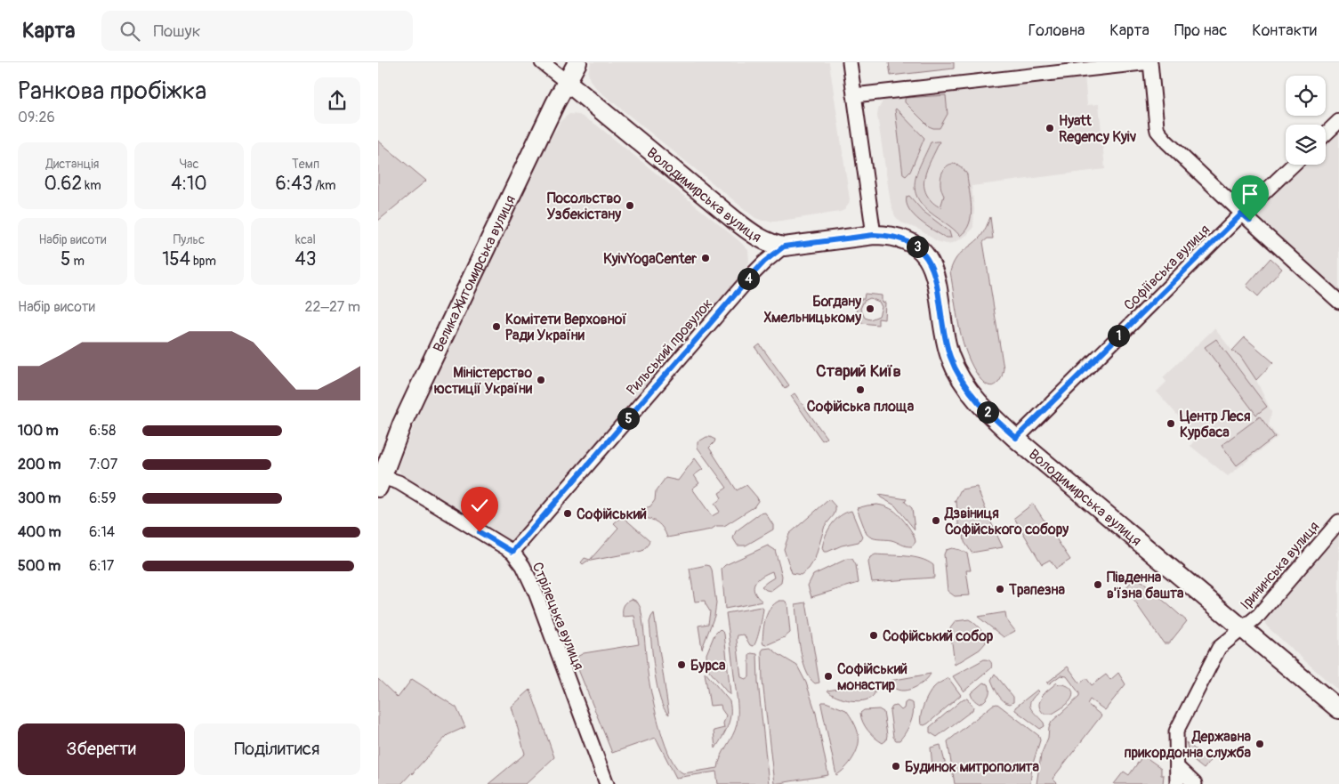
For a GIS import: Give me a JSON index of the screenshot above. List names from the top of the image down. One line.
{"streets":{"main road":["Володимирська вулиця","Велика Житомирська вулиця"],"street":["Софіївська вулиця","Рильський провулок","Ірининська вулиця","Стрілецька вулиця"]},"crossings":[["Володимирська вулиця","Софіївська вулиця"],["Володимирська вулиця","Велика Житомирська вулиця"],["Володимирська вулиця","Рильський провулок"],["Володимирська вулиця","Ірининська вулиця"],["Велика Житомирська вулиця","Стрілецька вулиця"],["Рильський провулок","Стрілецька вулиця"]],"districts":["Старий Київ"],"places":["Hyatt Regency Kyiv","Посольство Узбекістану","KyivYogaCenter","Богдану Хмельницькому","Комітети Верховної Ради України","Міністерство юстиції України","Софійська площа","Центр Леся Курбаса","Софійський","Дзвіниця Софійського собору","Південна в'їзна башта","Трапезна","Софійський собор","Бурса","Софійський монастир","Державна прикордонна служба","Будинок митрополита"],"page":{"header":"Карта","search":"Пошук","nav":["Головна","Карта","Про нас","Контакти"],"heading":["Ранкова пробіжка","09:26"],"stats":[["Дистанція","0.62 km"],["Час","4:10"],["Темп","6:43 /km"],["Набір висоти","5 m"],["Пульс","154 bpm"],["kcal","43"]],"pins":["3","4","1","2","5"],"chart":["Набір висоти","22–27 m"],"list":[{"name":"100 m","note":"6:58"},{"name":"200 m","note":"7:07"},{"name":"300 m","note":"6:59"},{"name":"400 m","note":"6:14"},{"name":"500 m","note":"6:17"}],"buttons":["Зберегти","Поділитися"]}}
